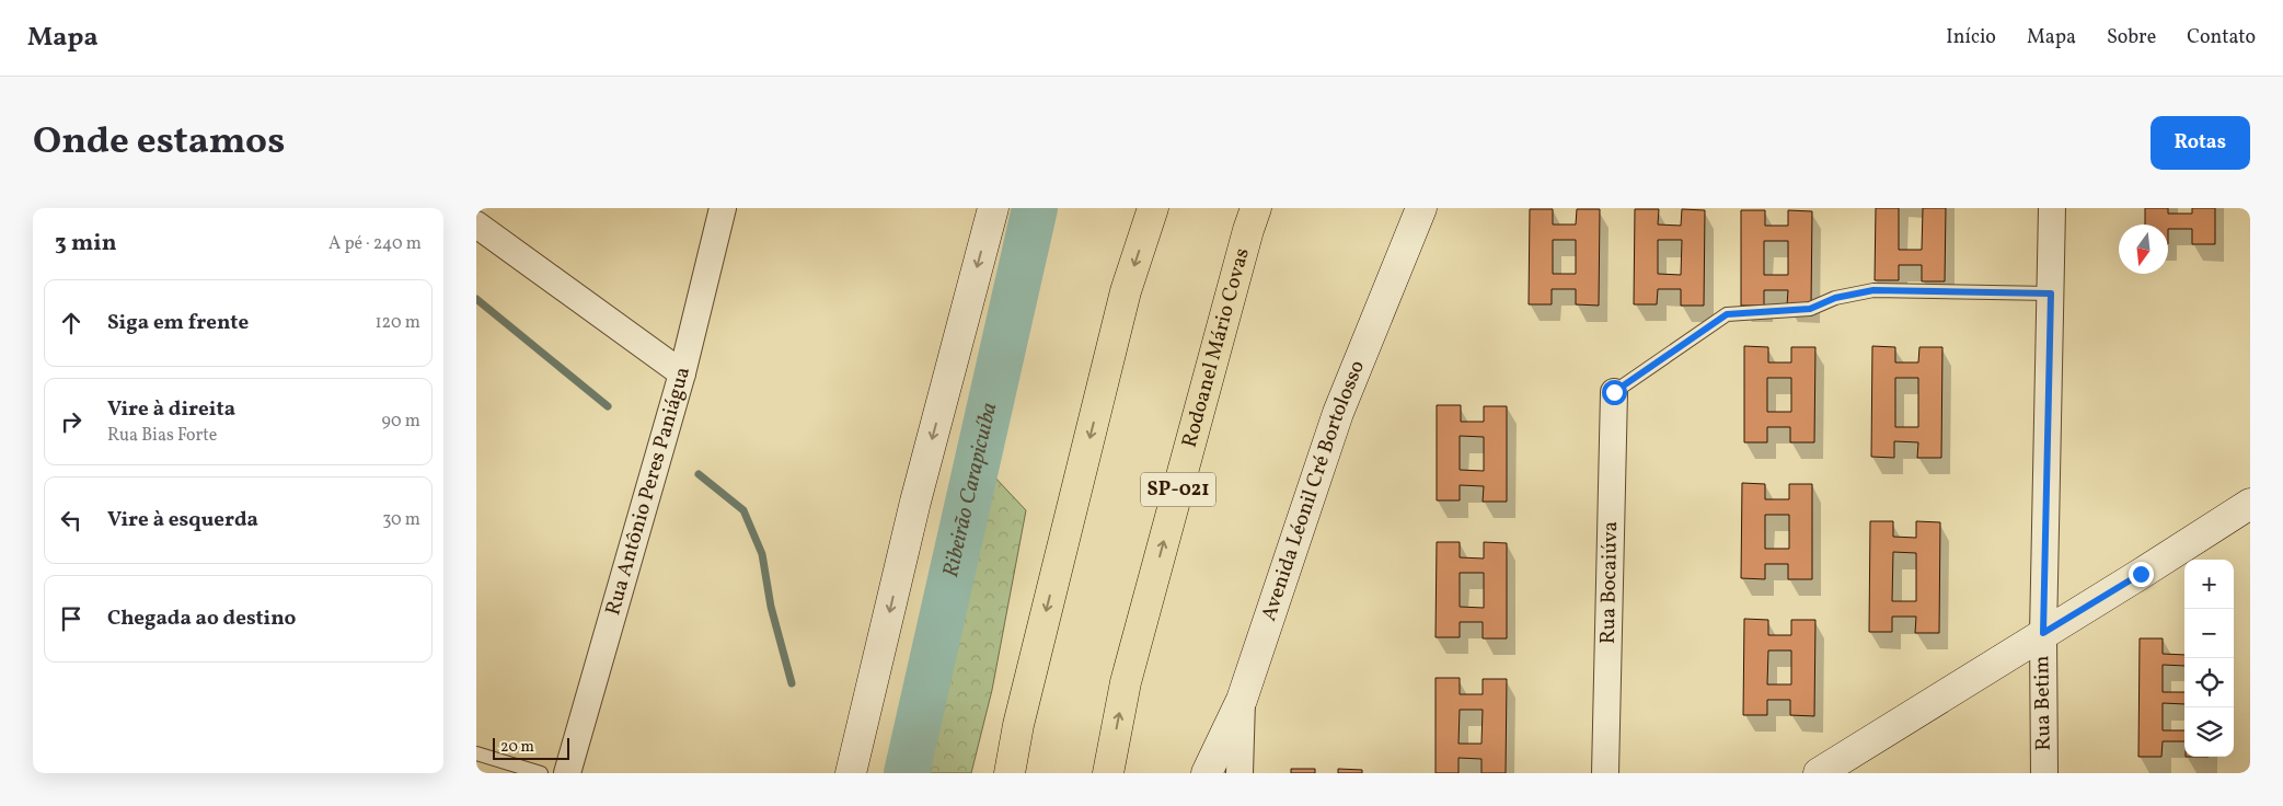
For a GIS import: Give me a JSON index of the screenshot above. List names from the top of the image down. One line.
{"streets":{"highway":["Rodoanel Mário Covas","SP-021"],"main road":["Avenida Léonil Cré Bortolosso"],"street":["Rua Antônio Peres Paniágua","Rua Bocaiúva","Rua Betim"]},"water":["Ribeirão Carapicuíba"],"scale_bar":"20 m","north":"bottom","page":{"header":"Mapa","nav":["Início","Mapa","Sobre","Contato"],"title":"Onde estamos","buttons":"Rotas","heading":["3 min","A pé · 240 m"],"list":[["Siga em frente","120 m"],["Vire à direita","Rua Bias Forte","90 m"],["Vire à esquerda","30 m"],"Chegada ao destino"],"map_buttons":["+","−"],"scale":"20 m"}}
